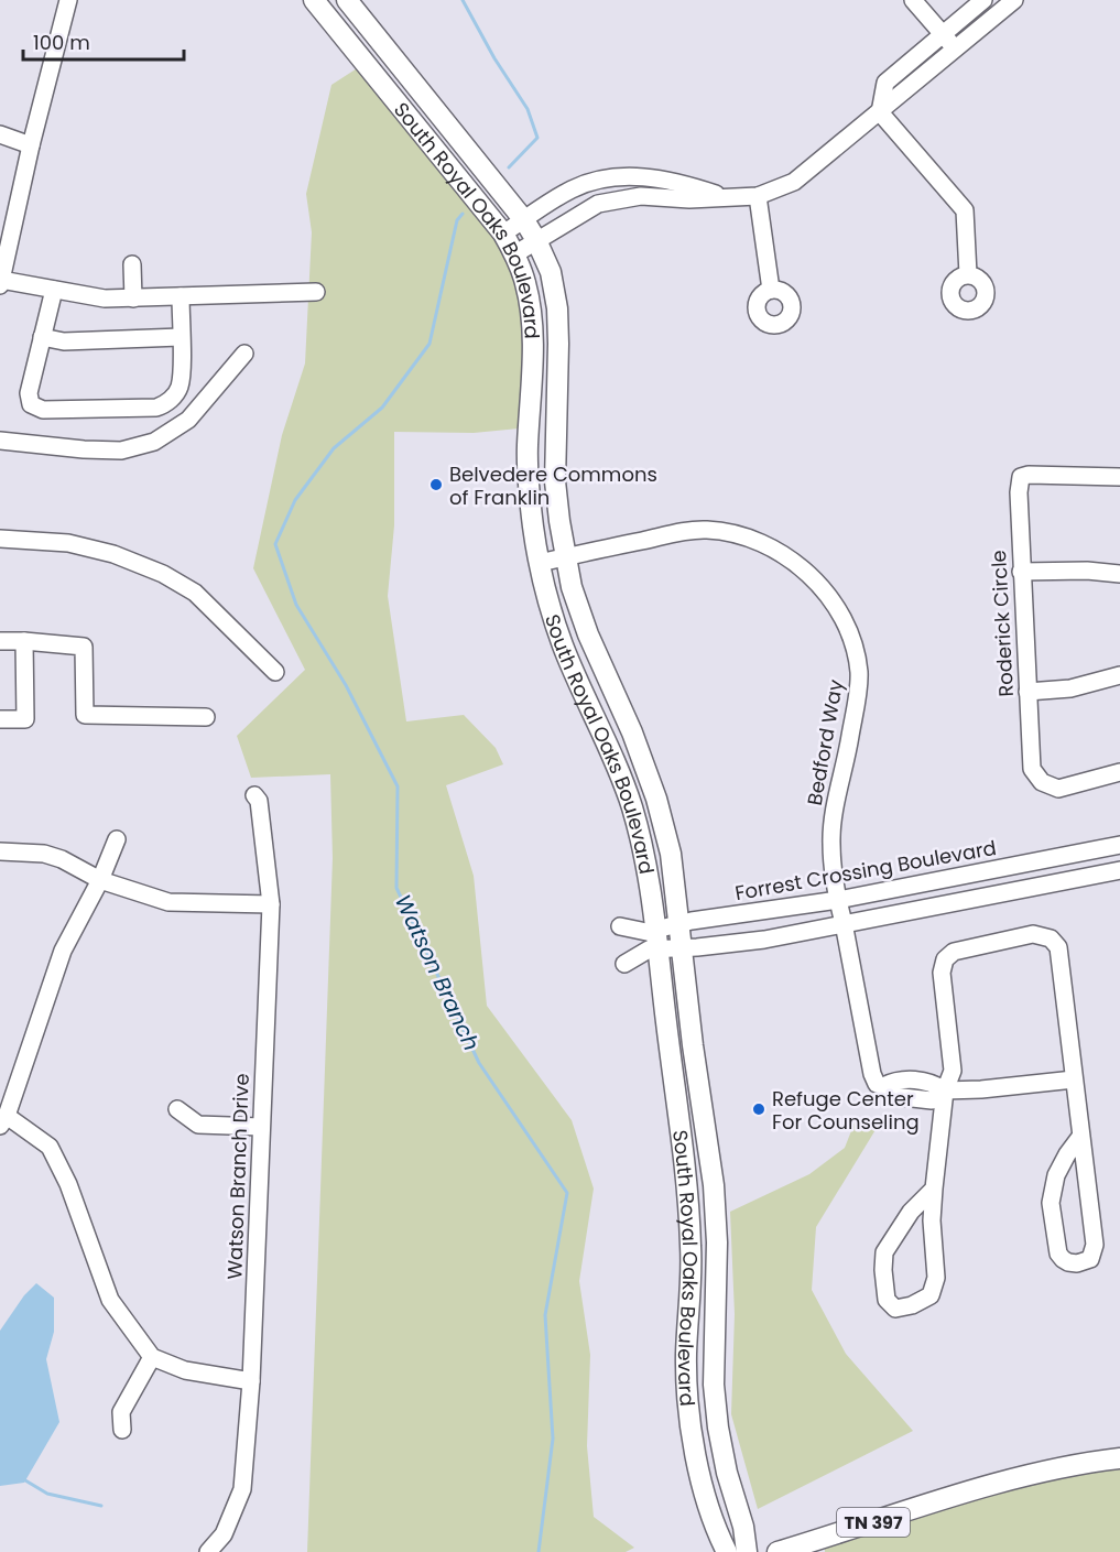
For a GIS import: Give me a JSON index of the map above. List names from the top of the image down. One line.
{"streets":{"main road":["South Royal Oaks Boulevard","TN 397"],"street":["Roderick Circle","Bedford Way","Forrest Crossing Boulevard","Watson Branch Drive"]},"crossings":[["South Royal Oaks Boulevard","Bedford Way"],["South Royal Oaks Boulevard","Forrest Crossing Boulevard"],["Bedford Way","Forrest Crossing Boulevard"]],"water":["Watson Branch"],"places":["Belvedere Commons of Franklin","Refuge Center For Counseling"],"scale_bar":"100 m"}
